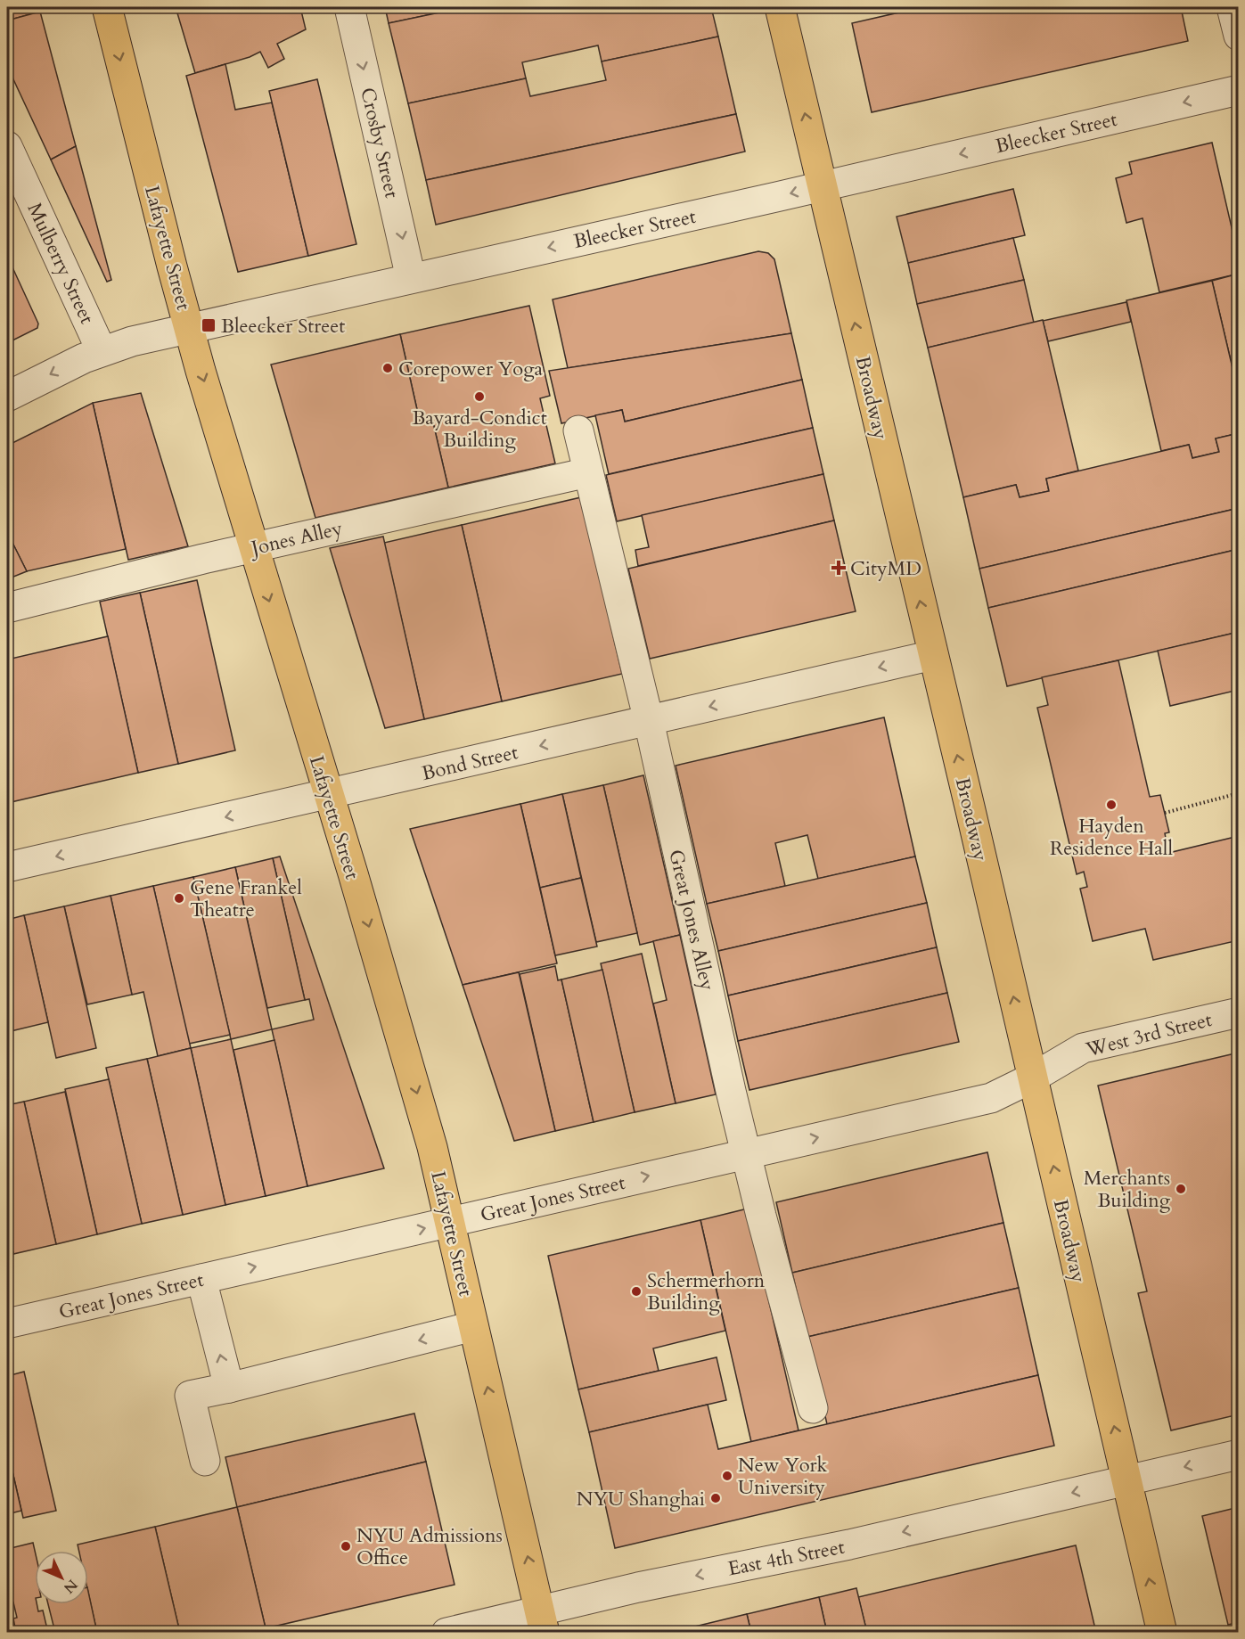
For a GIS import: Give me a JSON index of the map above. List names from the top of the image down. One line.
{"streets":{"main road":["Lafayette Street","Broadway"],"street":["Bleecker Street","Crosby Street","Mulberry Street","Jones Alley","Bond Street","Great Jones Alley","West 3rd Street","Great Jones Street","East 4th Street"]},"crossings":[["Bleecker Street","Crosby Street"],["Bleecker Street","Lafayette Street"],["Bleecker Street","Mulberry Street"],["Bleecker Street","Broadway"],["Lafayette Street","Jones Alley"],["Lafayette Street","Bond Street"],["Lafayette Street","Great Jones Street"],["Lafayette Street","East 4th Street"],["Broadway","Bond Street"],["Broadway","West 3rd Street"],["Broadway","Great Jones Street"],["Broadway","East 4th Street"],["Jones Alley","Great Jones Alley"],["Bond Street","Great Jones Alley"],["Great Jones Alley","Great Jones Street"],["West 3rd Street","Great Jones Street"]],"one_way":["Bleecker Street","Crosby Street","Broadway","Bond Street","Great Jones Street","East 4th Street"],"places":{"transit":["Bleecker Street"],"other":["Corepower Yoga","Bayard-Condict Building","Hayden Residence Hall","Gene Frankel Theatre","Merchants Building","Schermerhorn Building","New York University","NYU Shanghai","NYU Admissions Office"],"health":["CityMD"]},"north":"bottom right"}
